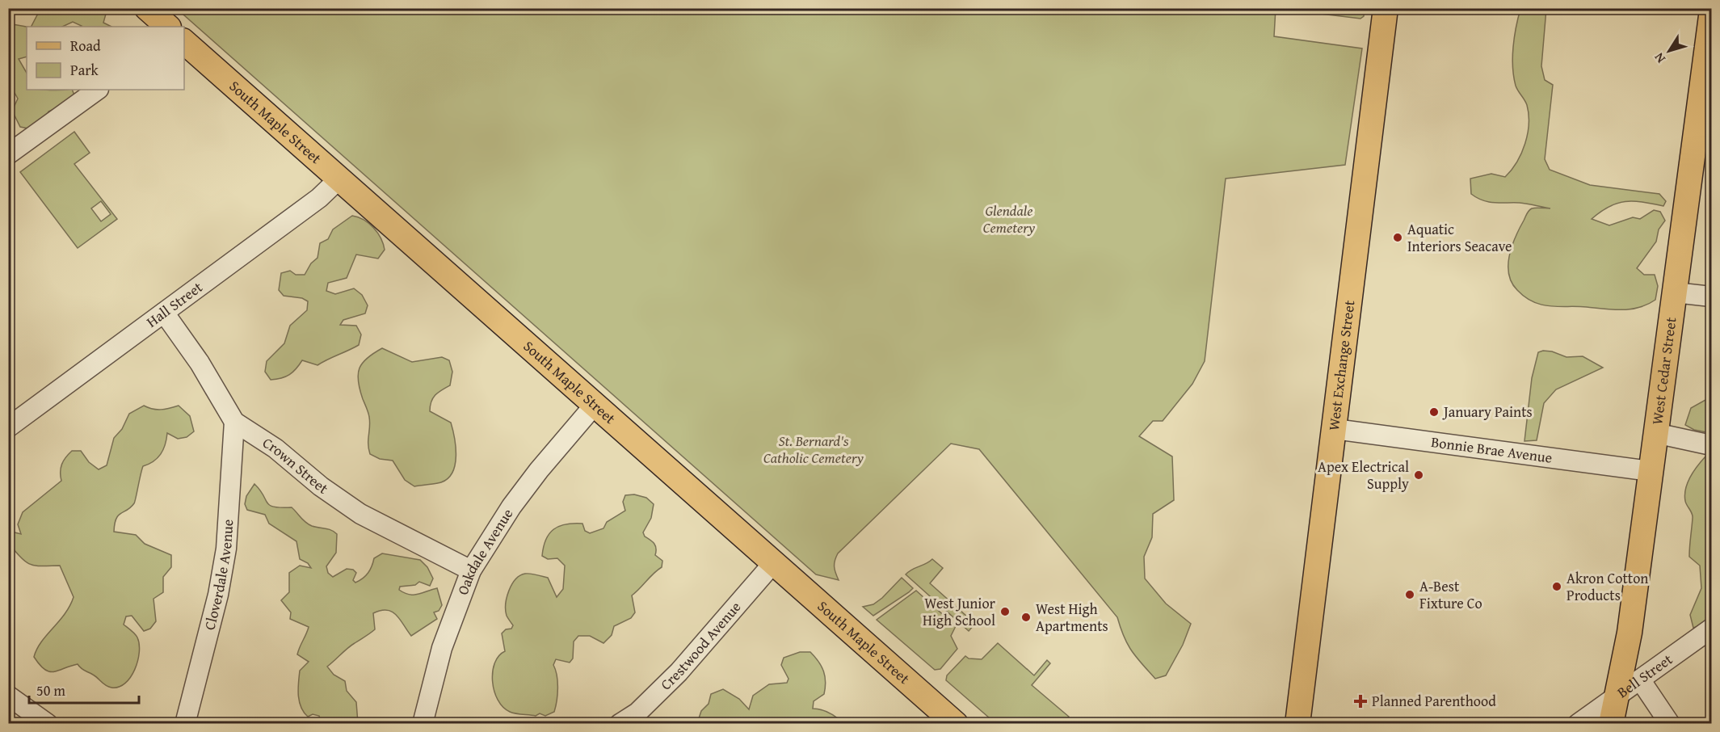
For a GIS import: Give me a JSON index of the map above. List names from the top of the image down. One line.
{"streets":{"main road":["South Maple Street","West Exchange Street","West Cedar Street"],"street":["Hall Street","Bonnie Brae Avenue","Crown Street","Oakdale Avenue","Cloverdale Avenue","Crestwood Avenue","Bell Street"]},"crossings":[["South Maple Street","Hall Street"],["South Maple Street","Oakdale Avenue"],["South Maple Street","Crestwood Avenue"],["Hall Street","Crown Street"],["West Exchange Street","Bonnie Brae Avenue"],["West Cedar Street","Bonnie Brae Avenue"],["West Cedar Street","Bell Street"],["Crown Street","Oakdale Avenue"],["Crown Street","Cloverdale Avenue"]],"parks":["Glendale Cemetery","St. Bernard's Catholic Cemetery"],"places":{"other":["Aquatic Interiors Seacave","January Paints","Apex Electrical Supply","Akron Cotton Products","A-Best Fixture Co","West Junior High School","West High Apartments"],"health":["Planned Parenthood"]},"legend":["Road","Park"],"scale_bar":"50 m","north":"bottom left"}
